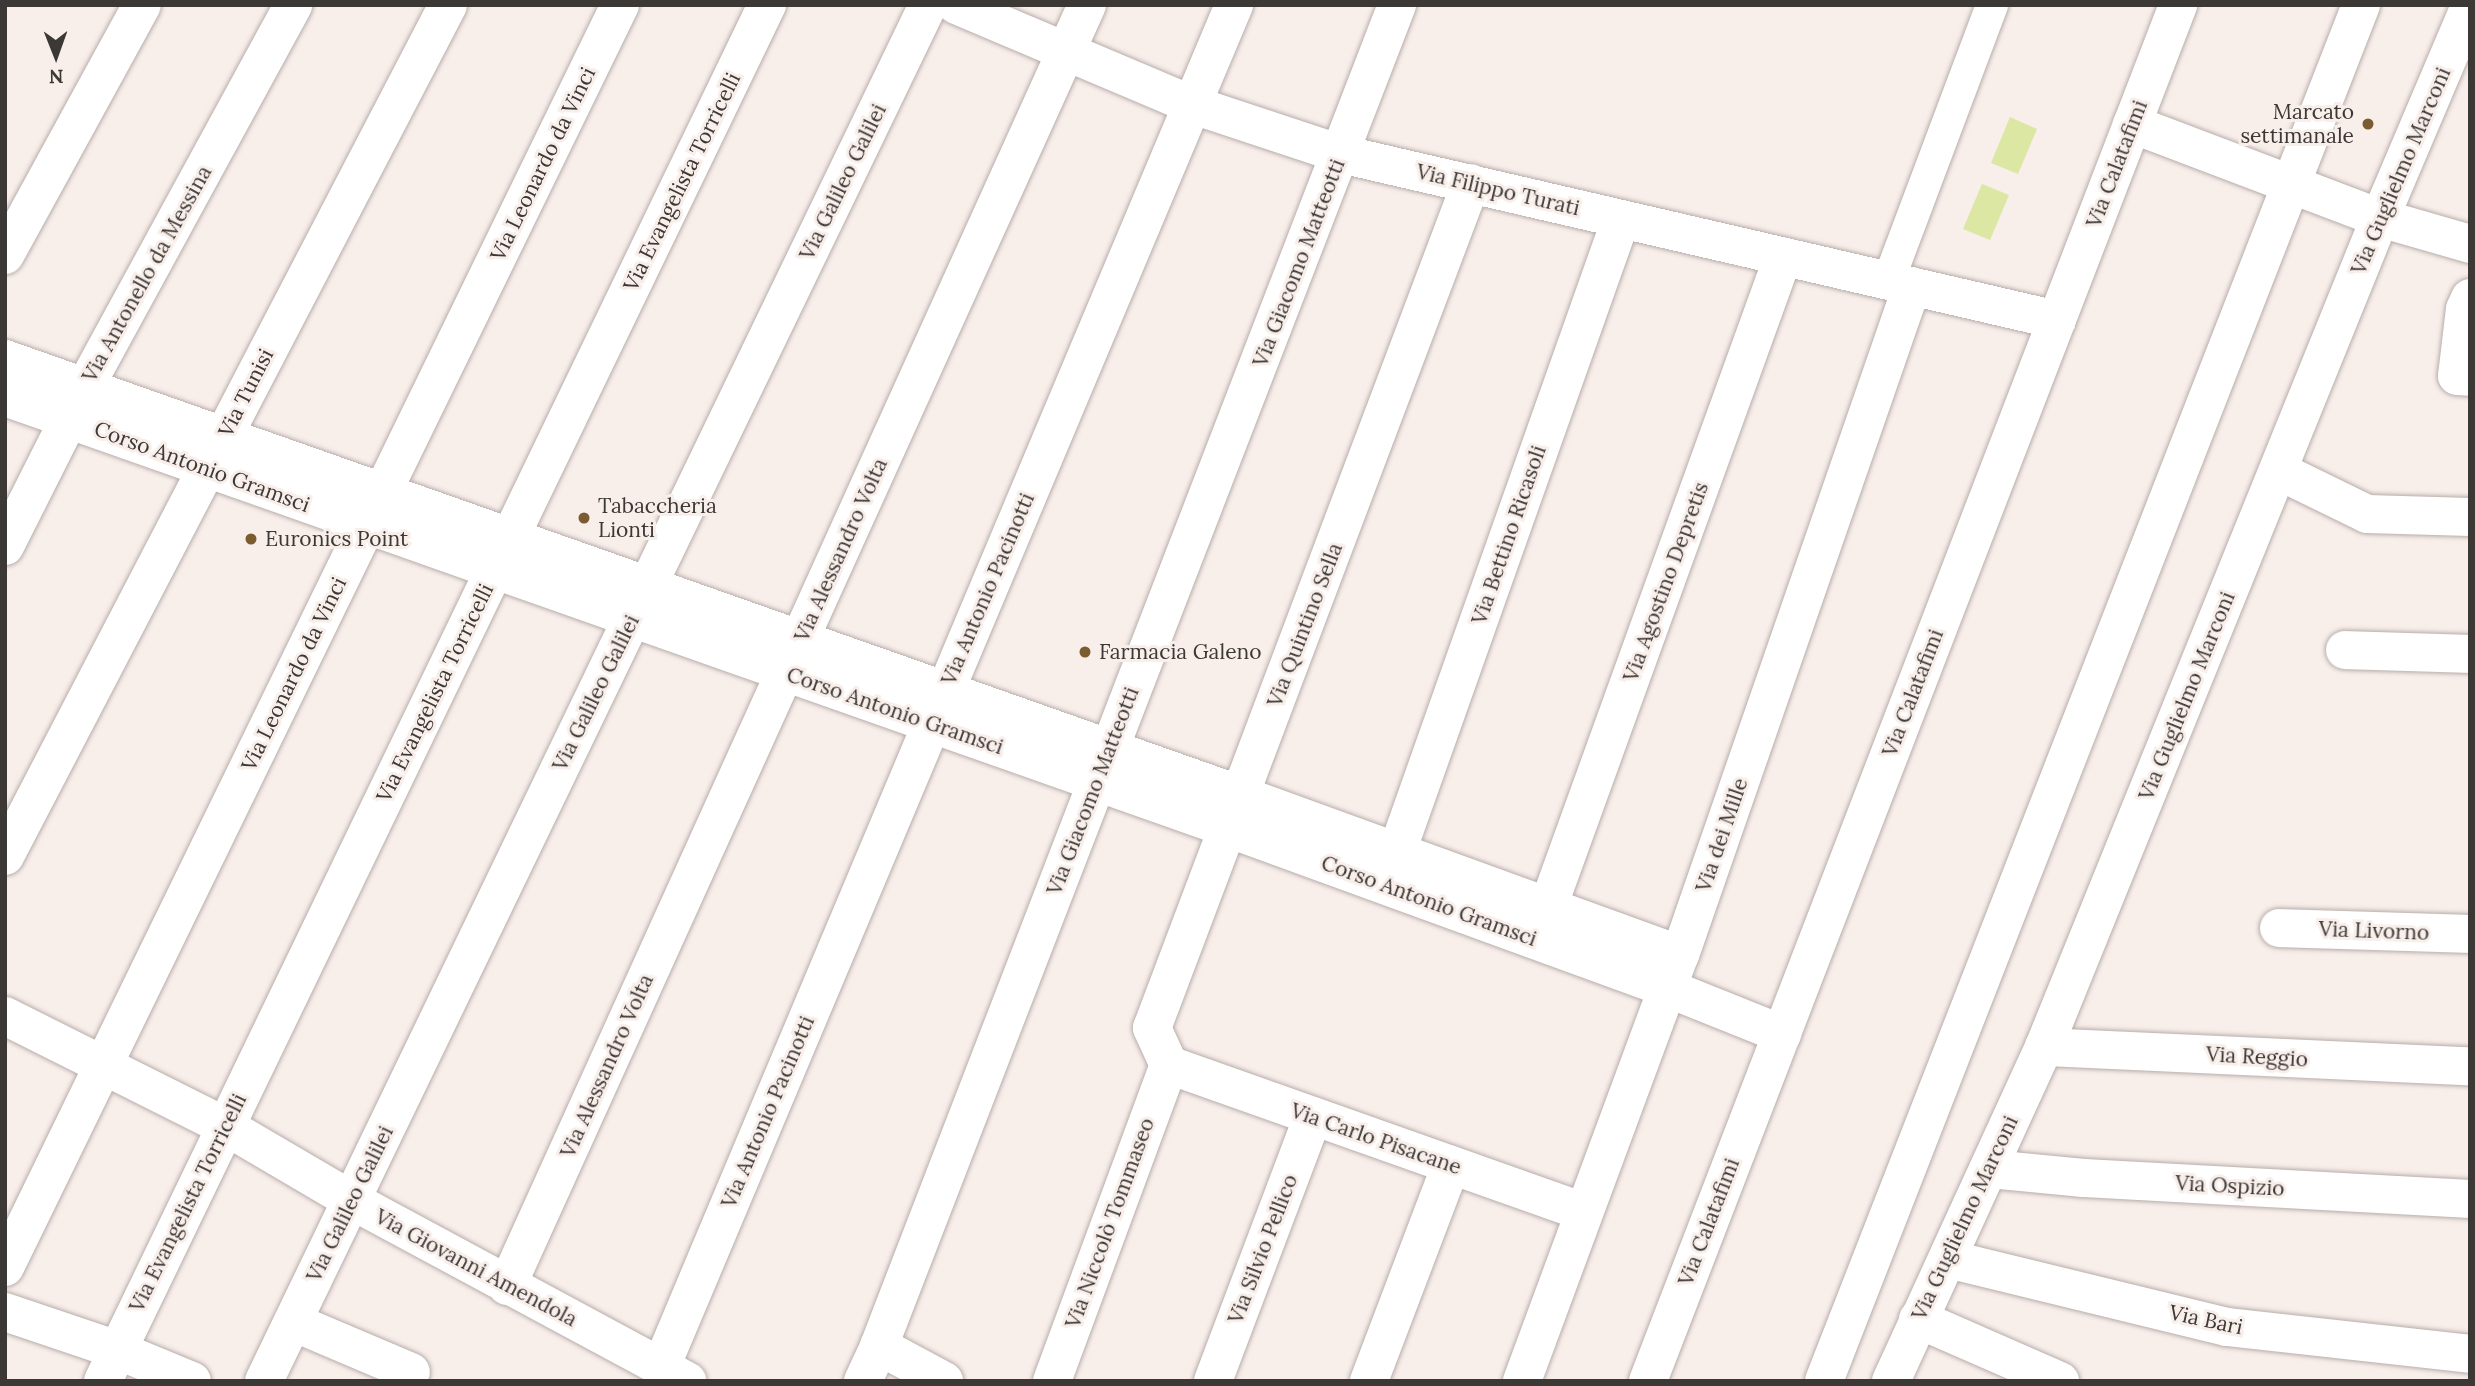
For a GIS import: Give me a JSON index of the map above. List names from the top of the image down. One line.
{"streets":{"street":["Via Leonardo da Vinci","Via Calatafimi","Via Guglielmo Marconi","Via Evangelista Torricelli","Via Galileo Galilei","Via Filippo Turati","Via Giacomo Matteotti","Via Antonello da Messina","Via Tunisi","Corso Antonio Gramsci","Via Bettino Ricasoli","Via Alessandro Volta","Via Agostino Depretis","Via Antonio Pacinotti","Via Quintino Sella","Via dei Mille","Via Livorno","Via Reggio","Via Carlo Pisacane","Via Ospizio","Via Niccolò Tommaseo","Via Silvio Pellico","Via Giovanni Amendola","Via Bari"]},"crossings":[["Via Leonardo da Vinci","Corso Antonio Gramsci"],["Via Leonardo da Vinci","Via Giovanni Amendola"],["Via Calatafimi","Via Filippo Turati"],["Via Calatafimi","Corso Antonio Gramsci"],["Via Guglielmo Marconi","Via Reggio"],["Via Guglielmo Marconi","Via Ospizio"],["Via Guglielmo Marconi","Via Bari"],["Via Evangelista Torricelli","Corso Antonio Gramsci"],["Via Evangelista Torricelli","Via Giovanni Amendola"],["Via Galileo Galilei","Corso Antonio Gramsci"],["Via Galileo Galilei","Via Giovanni Amendola"],["Via Filippo Turati","Via Giacomo Matteotti"],["Via Filippo Turati","Via Bettino Ricasoli"],["Via Filippo Turati","Via Alessandro Volta"],["Via Filippo Turati","Via Agostino Depretis"],["Via Filippo Turati","Via Antonio Pacinotti"],["Via Filippo Turati","Via Quintino Sella"],["Via Filippo Turati","Via dei Mille"],["Via Giacomo Matteotti","Corso Antonio Gramsci"],["Via Antonello da Messina","Corso Antonio Gramsci"],["Via Tunisi","Corso Antonio Gramsci"],["Corso Antonio Gramsci","Via Bettino Ricasoli"],["Corso Antonio Gramsci","Via Alessandro Volta"],["Corso Antonio Gramsci","Via Agostino Depretis"],["Corso Antonio Gramsci","Via Antonio Pacinotti"],["Corso Antonio Gramsci","Via Quintino Sella"],["Corso Antonio Gramsci","Via dei Mille"],["Via Alessandro Volta","Via Giovanni Amendola"],["Via Antonio Pacinotti","Via Giovanni Amendola"],["Via Quintino Sella","Via Carlo Pisacane"],["Via Quintino Sella","Via Niccolò Tommaseo"],["Via dei Mille","Via Carlo Pisacane"],["Via Carlo Pisacane","Via Niccolò Tommaseo"],["Via Carlo Pisacane","Via Silvio Pellico"]],"places":["Marcato settimanale","Tabaccheria Lionti","Euronics Point","Farmacia Galeno"],"north":"bottom"}
